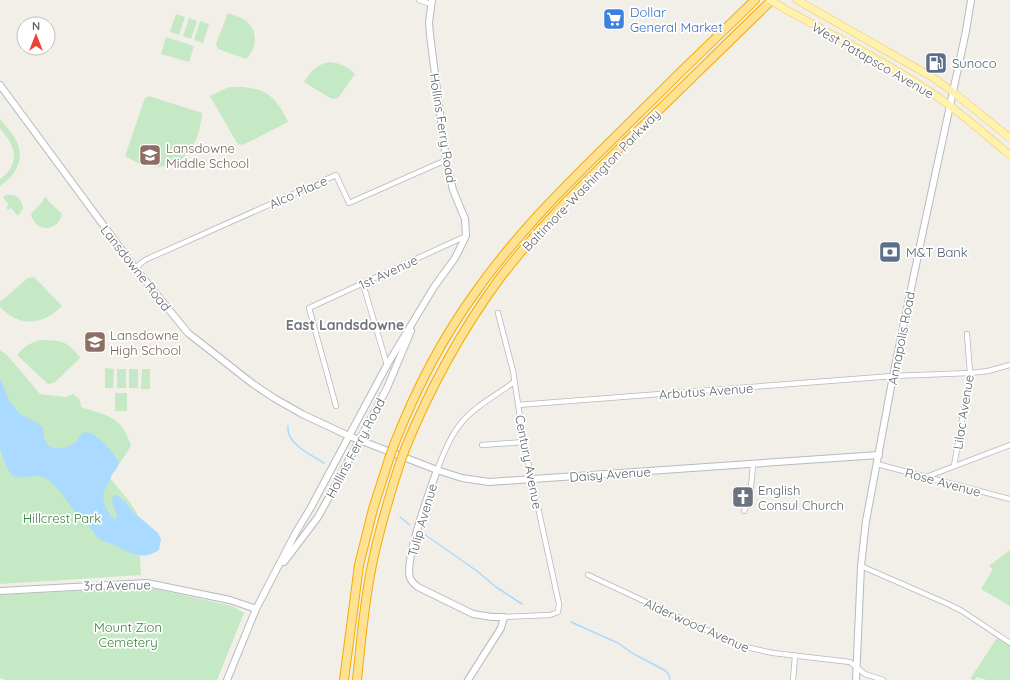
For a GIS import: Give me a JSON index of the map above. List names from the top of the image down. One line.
{"streets":{"highway":["Baltimore-Washington Parkway"],"main road":["West Patapsco Avenue"],"street":["Hollins Ferry Road","Alco Place","Lansdowne Road","1st Avenue","Annapolis Road","Arbutus Avenue","Lilac Avenue","Century Avenue","Daisy Avenue","Rose Avenue","Tulip Avenue","3rd Avenue","Alderwood Avenue"]},"crossings":[["West Patapsco Avenue","Baltimore-Washington Parkway"],["West Patapsco Avenue","Annapolis Road"],["Hollins Ferry Road","Alco Place"],["Hollins Ferry Road","Lansdowne Road"],["Hollins Ferry Road","1st Avenue"],["Hollins Ferry Road","Daisy Avenue"],["Hollins Ferry Road","3rd Avenue"],["Alco Place","Lansdowne Road"],["Lansdowne Road","Daisy Avenue"],["Annapolis Road","Arbutus Avenue"],["Annapolis Road","Daisy Avenue"],["Annapolis Road","Rose Avenue"],["Annapolis Road","Alderwood Avenue"],["Arbutus Avenue","Lilac Avenue"],["Arbutus Avenue","Century Avenue"],["Century Avenue","Daisy Avenue"],["Century Avenue","Tulip Avenue"],["Daisy Avenue","Tulip Avenue"]],"districts":["East Landsdowne"],"parks":["Hillcrest Park","Mount Zion Cemetery"],"places":{"supermarket":["Dollar General Market"],"fuel station":["Sunoco"],"school or university":["Lansdowne Middle School","Lansdowne High School"],"bank":["M&T Bank"],"church":["English Consul Church"]},"north":"top"}
